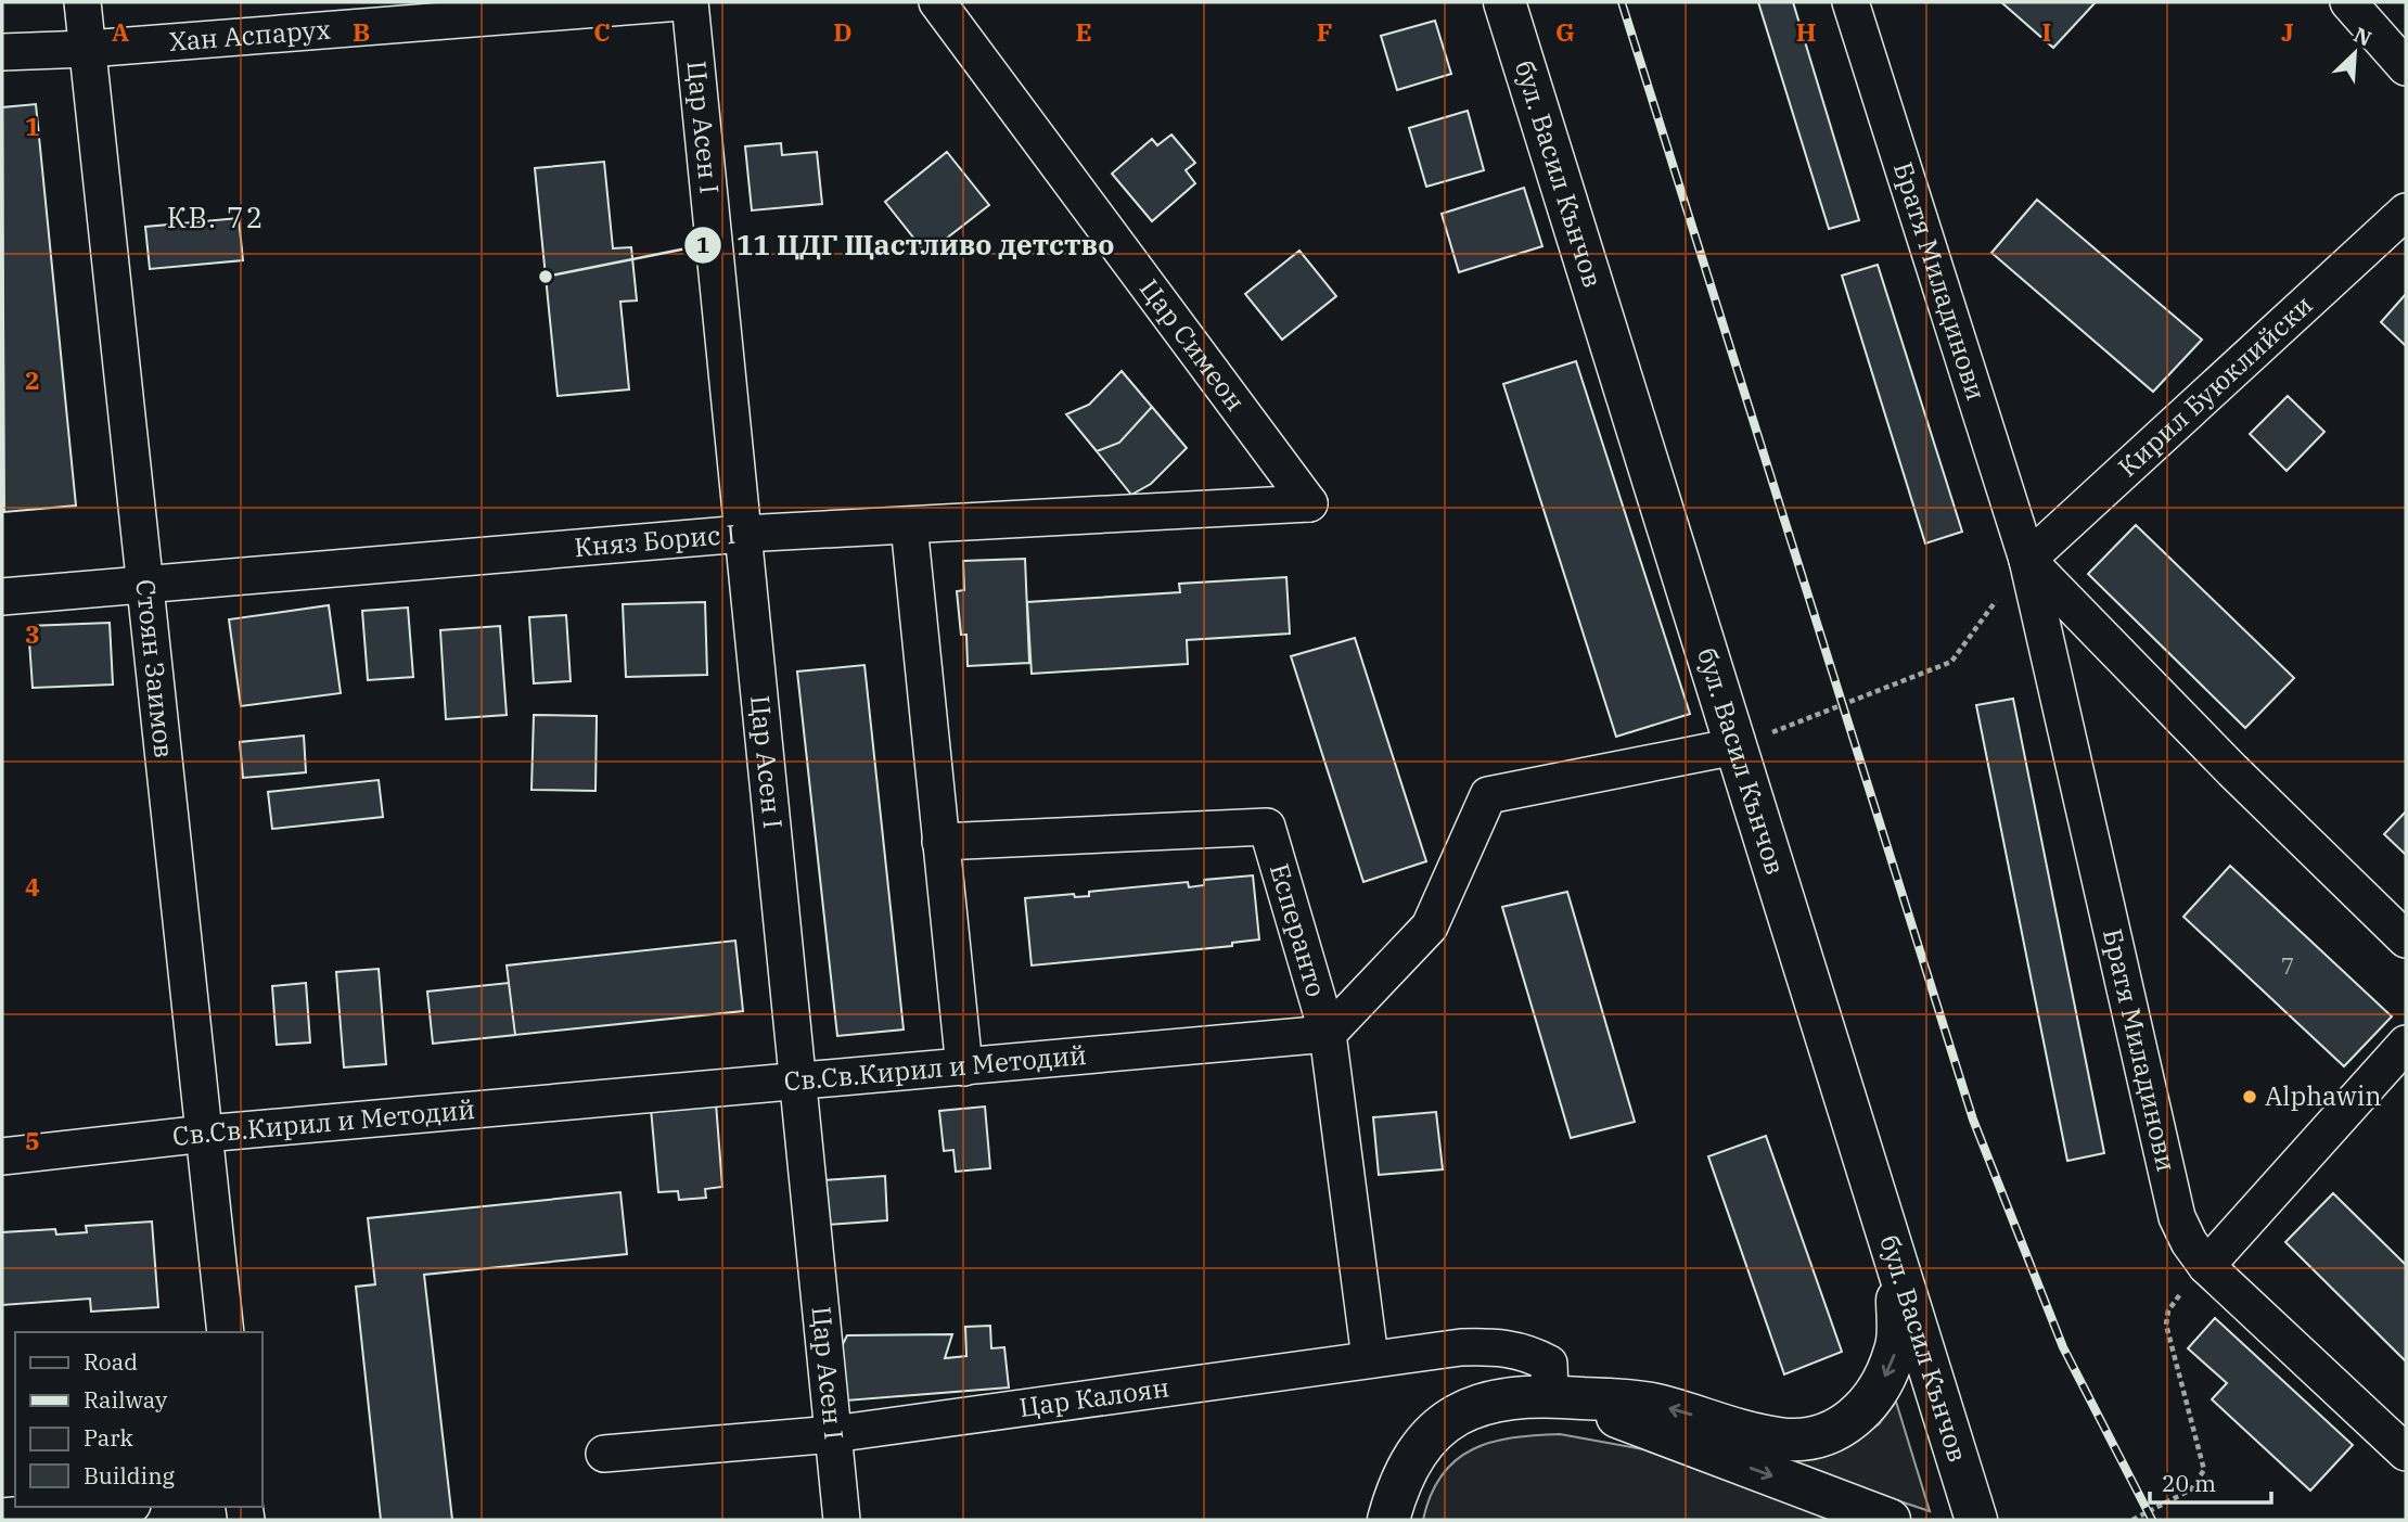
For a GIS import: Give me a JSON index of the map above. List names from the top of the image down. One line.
{"streets":{"main road":["бул. Васил Кънчов"],"street":["Хан Аспарух","Цар Асен I","Братя Миладинови","Цар Симеон","Кирил Буюклийски","Княз Борис I","Стоян Заимов","Есперанто","Св.Св.Кирил и Методий","Цар Калоян"]},"crossings":[["Хан Аспарух","Стоян Заимов"],["Цар Асен I","Княз Борис I"],["Цар Асен I","Св.Св.Кирил и Методий"],["Цар Асен I","Цар Калоян"],["Братя Миладинови","Кирил Буюклийски"],["Цар Симеон","Княз Борис I"],["Княз Борис I","Стоян Заимов"],["Стоян Заимов","Св.Св.Кирил и Методий"],["Есперанто","Св.Св.Кирил и Методий"],["Есперанто","Цар Калоян"]],"districts":["КВ. 72"],"places":["11 ЦДГ Щастливо детство","Alphawin"],"house_numbers":["7"],"legend":["Road","Railway","Park","Building"],"scale_bar":"20 m","north":"top right","grid":{"columns":["A","B","C","D","E","F","G","H","I","J"],"rows":["1","2","3","4","5"]}}
